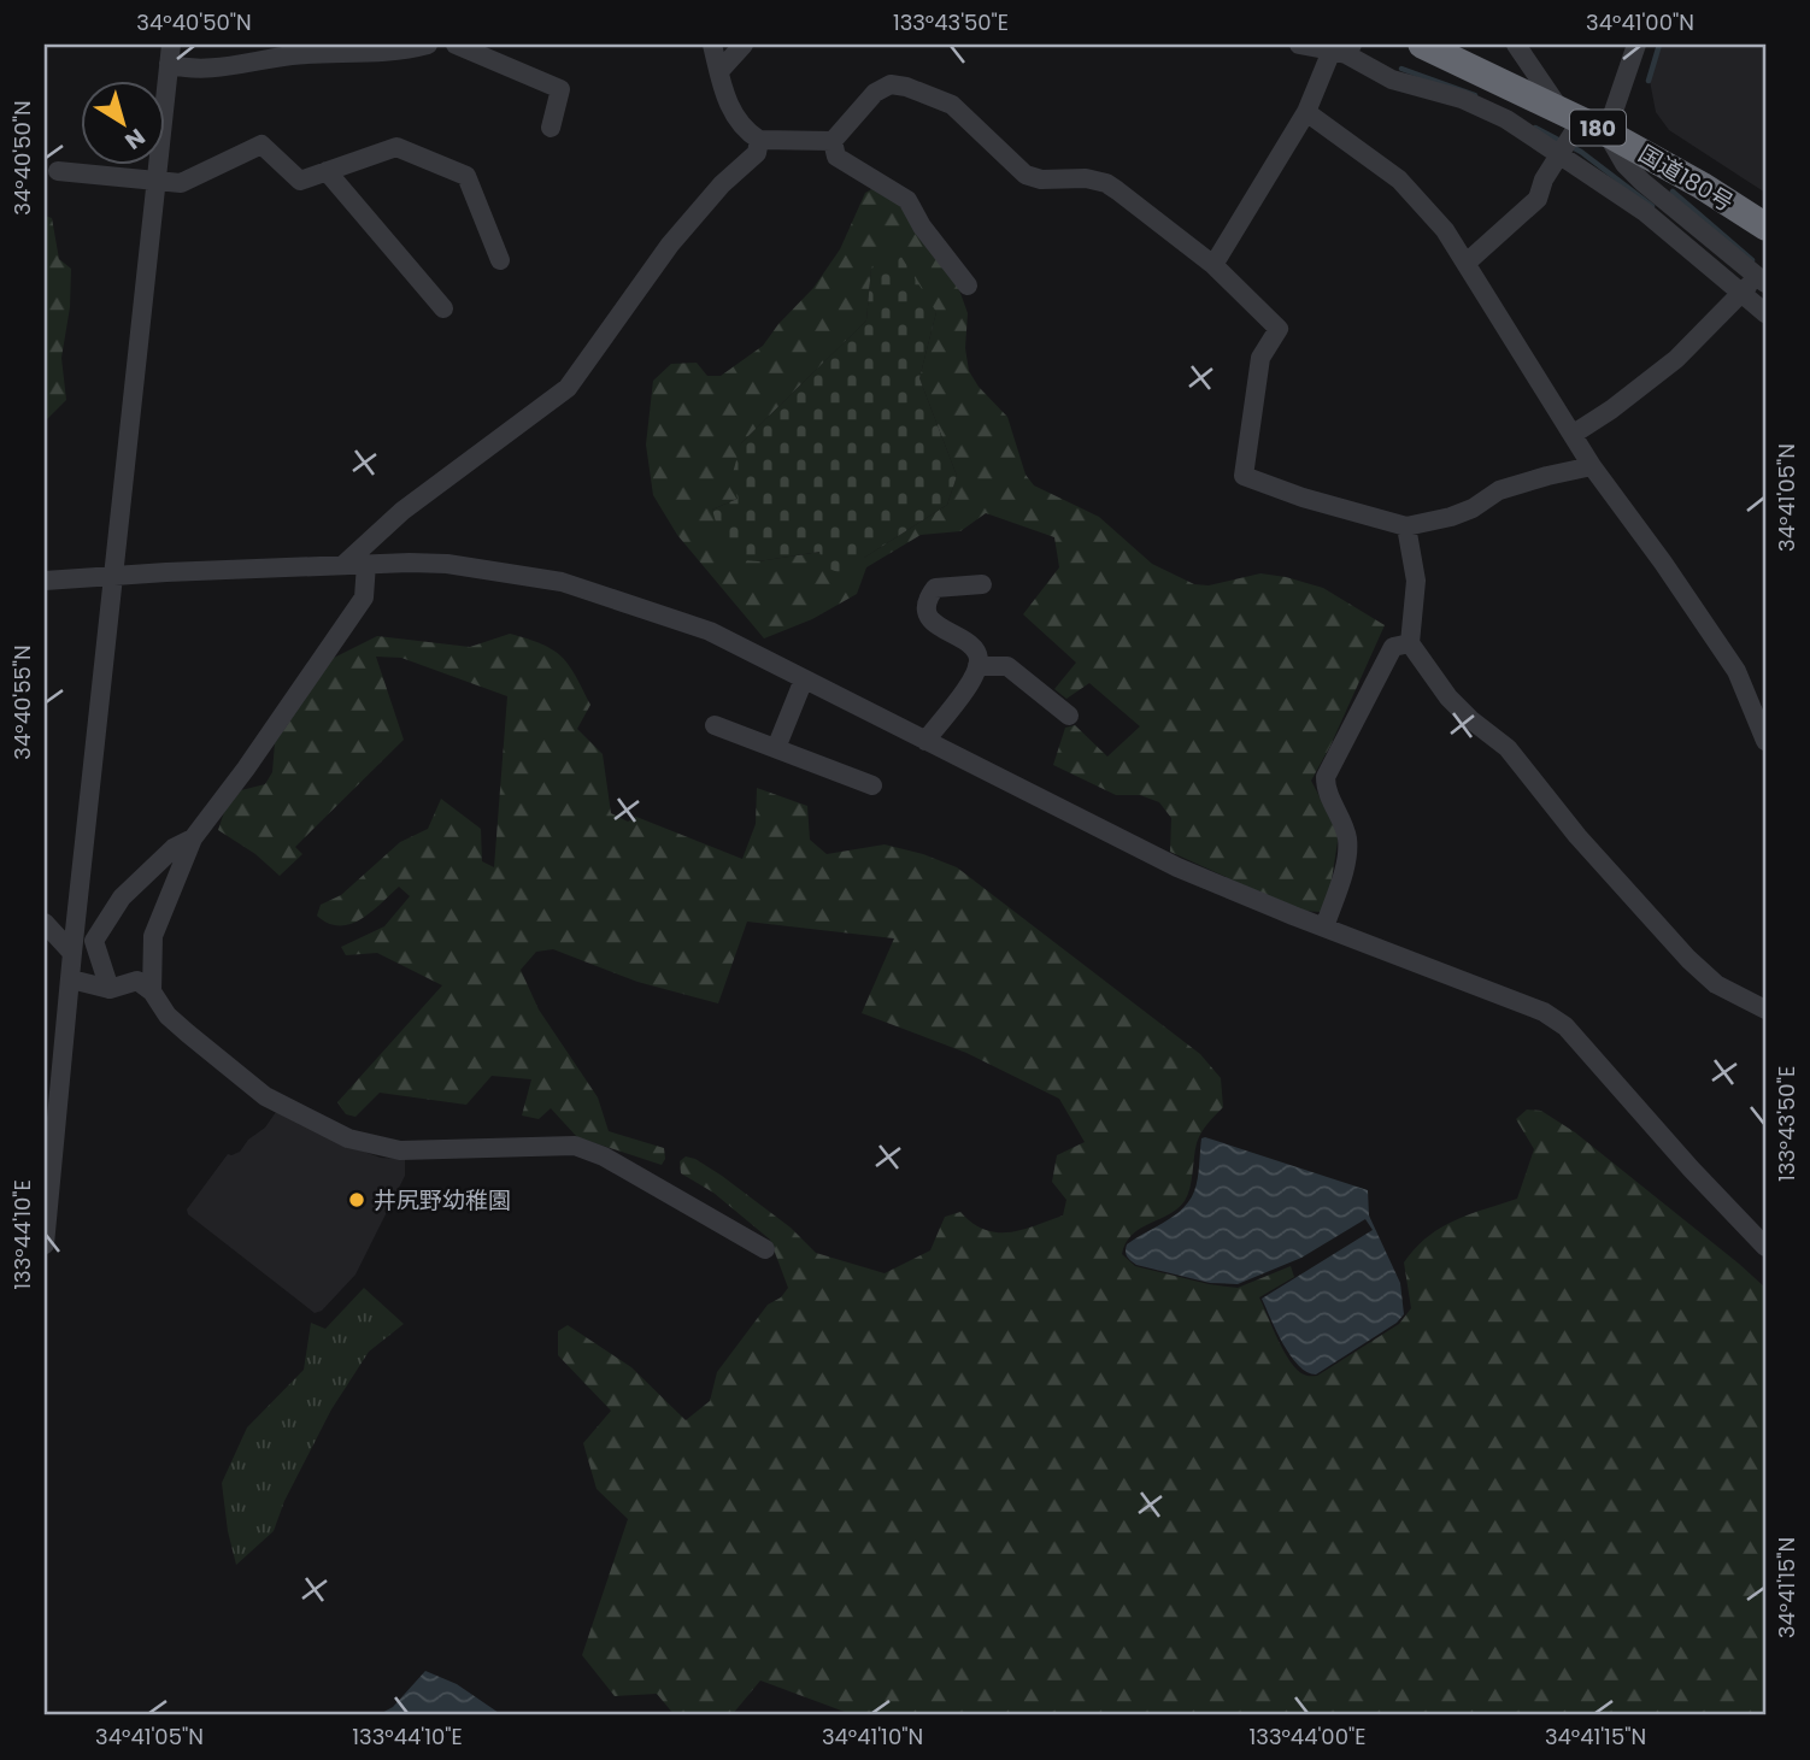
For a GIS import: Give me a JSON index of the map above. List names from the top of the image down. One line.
{"streets":{"highway":["180","国道180号"]},"places":["井尻野幼稚園"],"north":"bottom right","coordinates":["34°40'50\"N","133°43'50\"E","34°41'00\"N","34°41'05\"N","34°40'55\"N","133°44'10\"E","34°41'15\"N","34°41'10\"N","133°44'00\"E"]}
